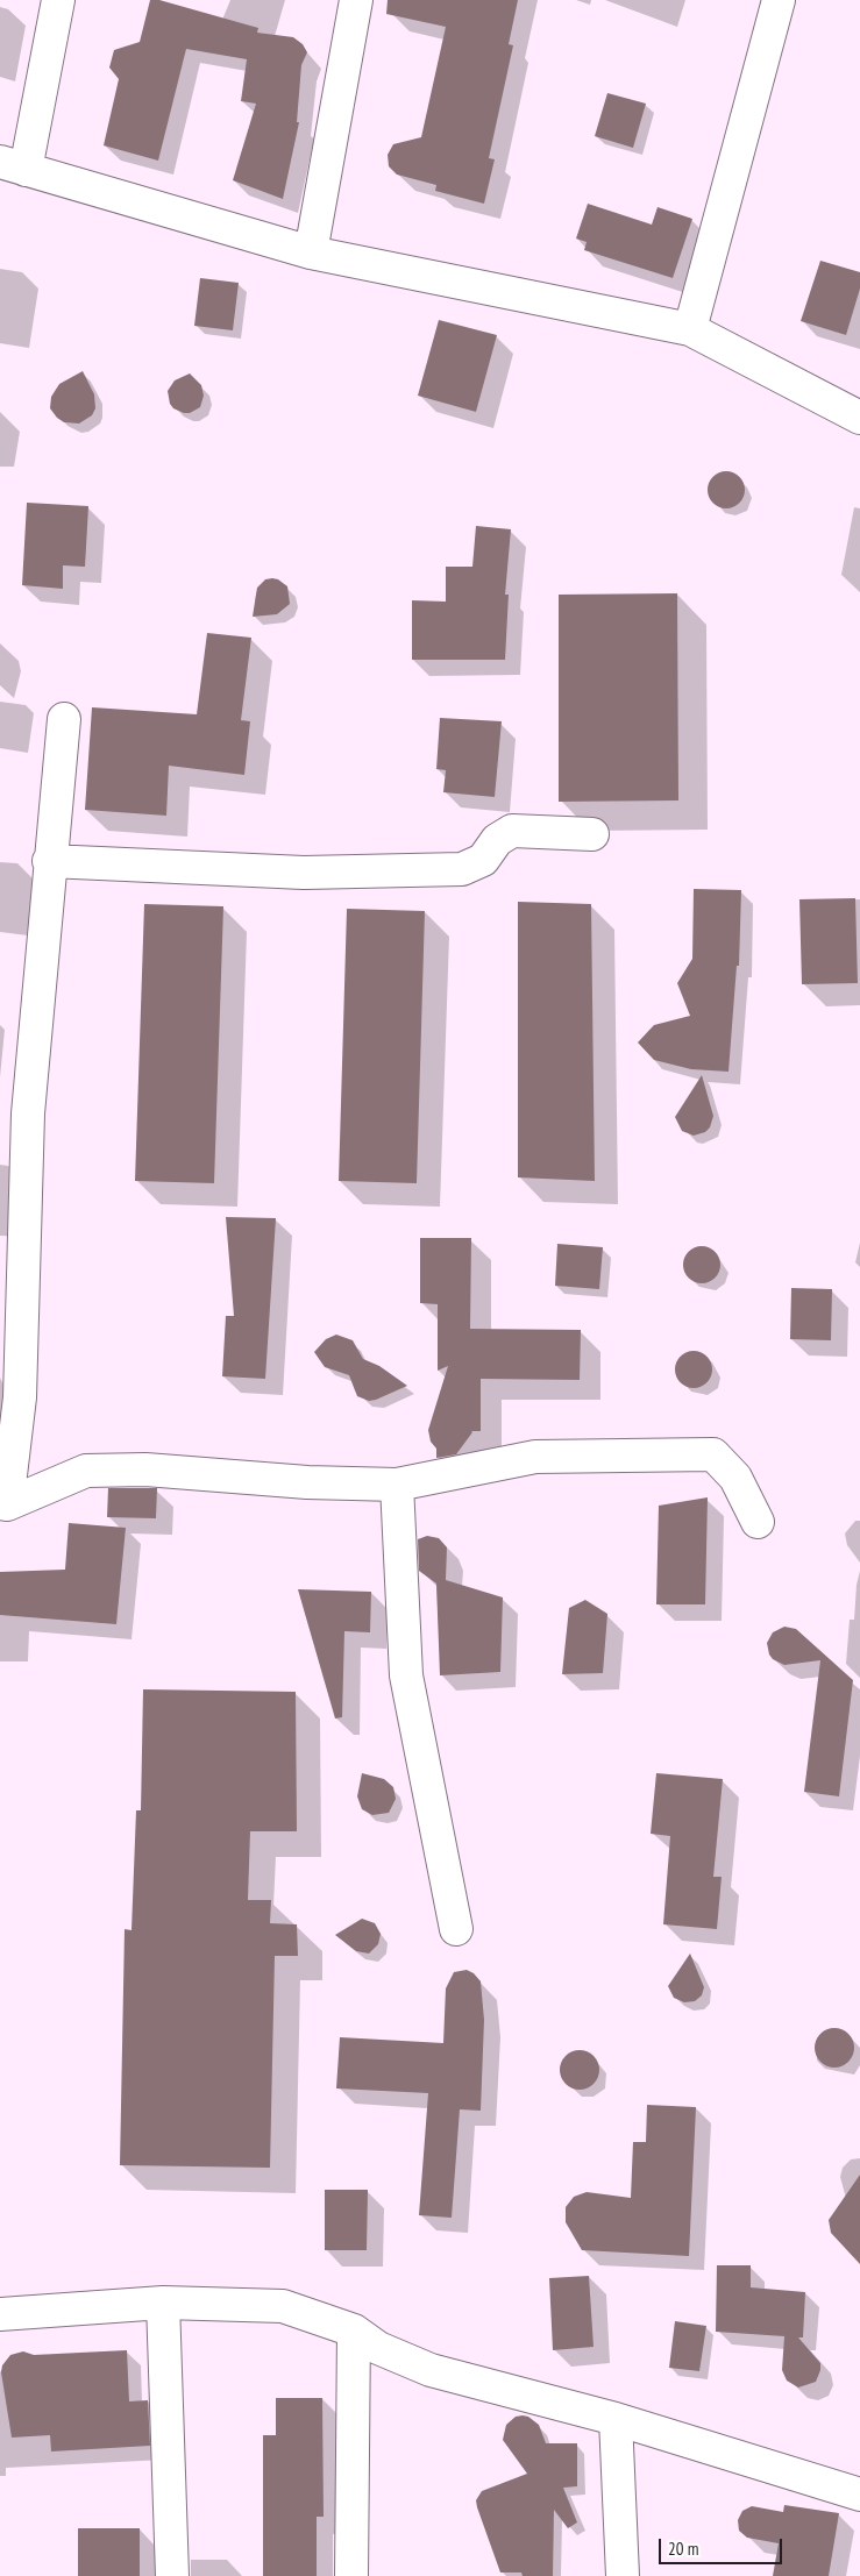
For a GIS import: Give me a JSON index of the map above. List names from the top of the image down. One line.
{"scale_bar":"20 m"}
